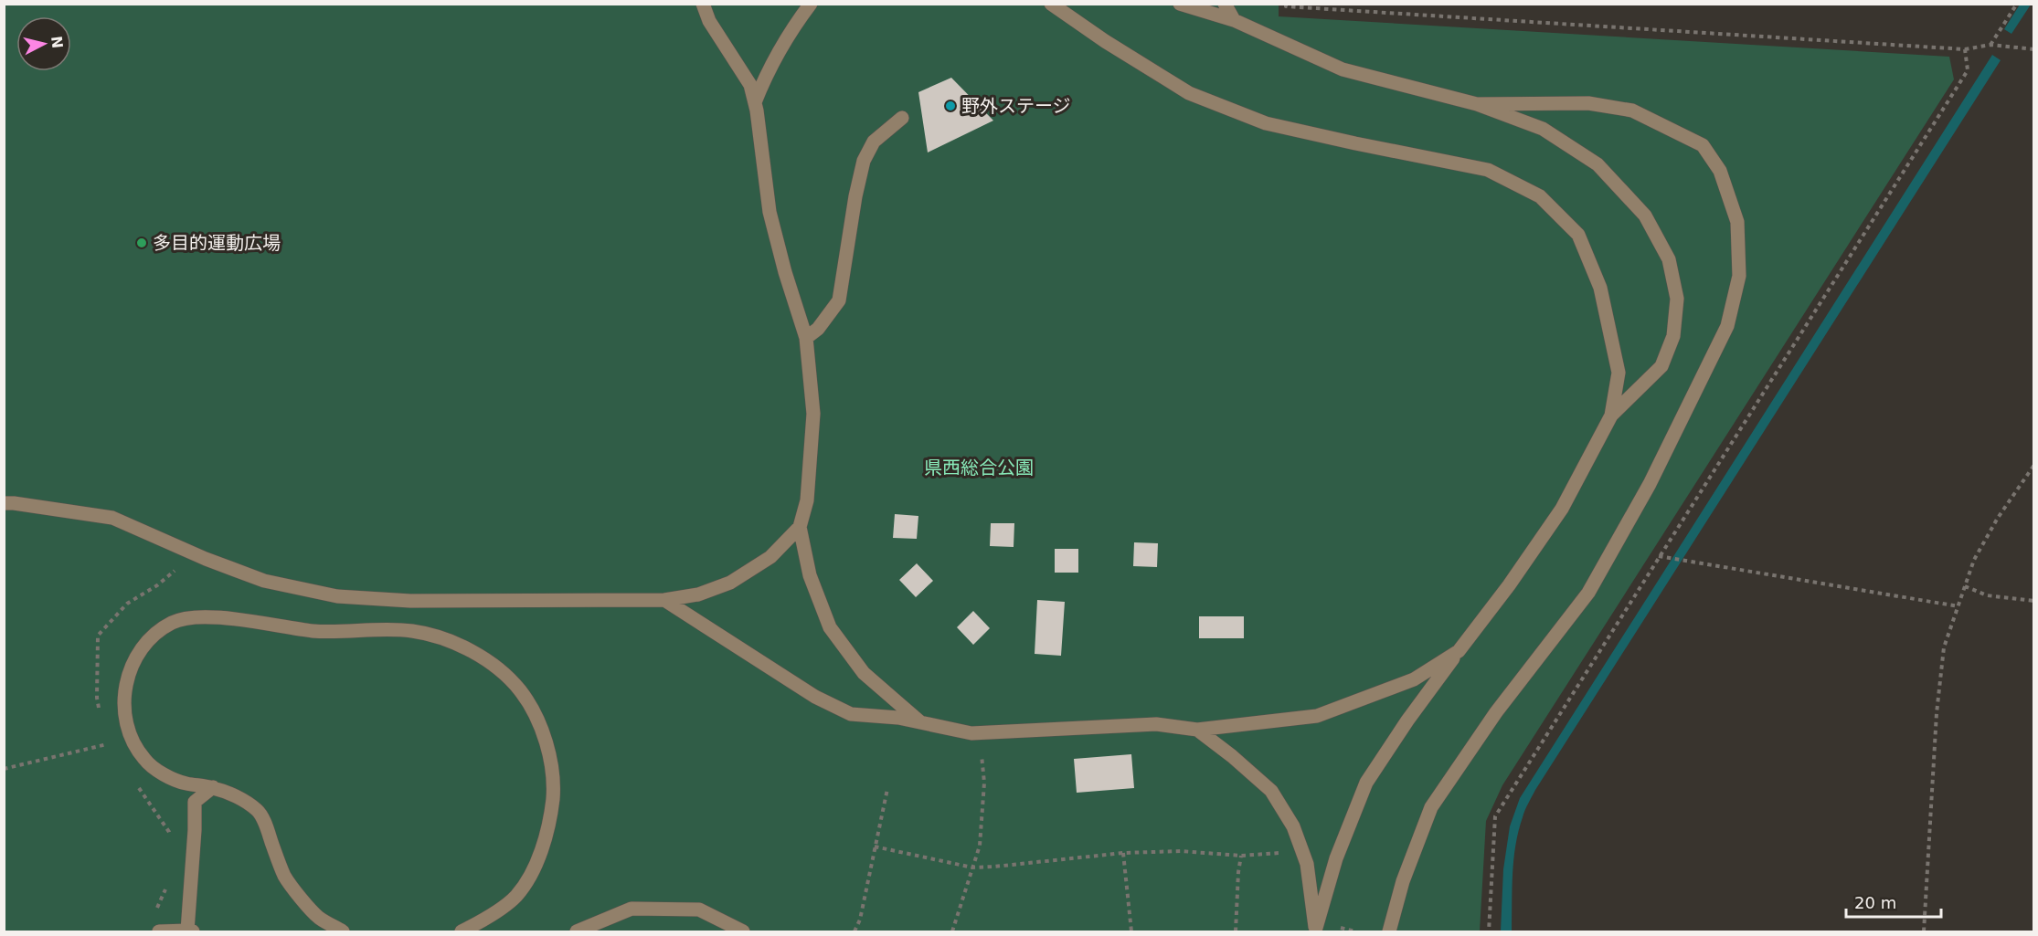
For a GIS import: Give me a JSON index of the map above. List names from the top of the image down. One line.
{"parks":["県西総合公園"],"places":["野外ステージ","多目的運動広場"],"scale_bar":"20 m","north":"right"}
